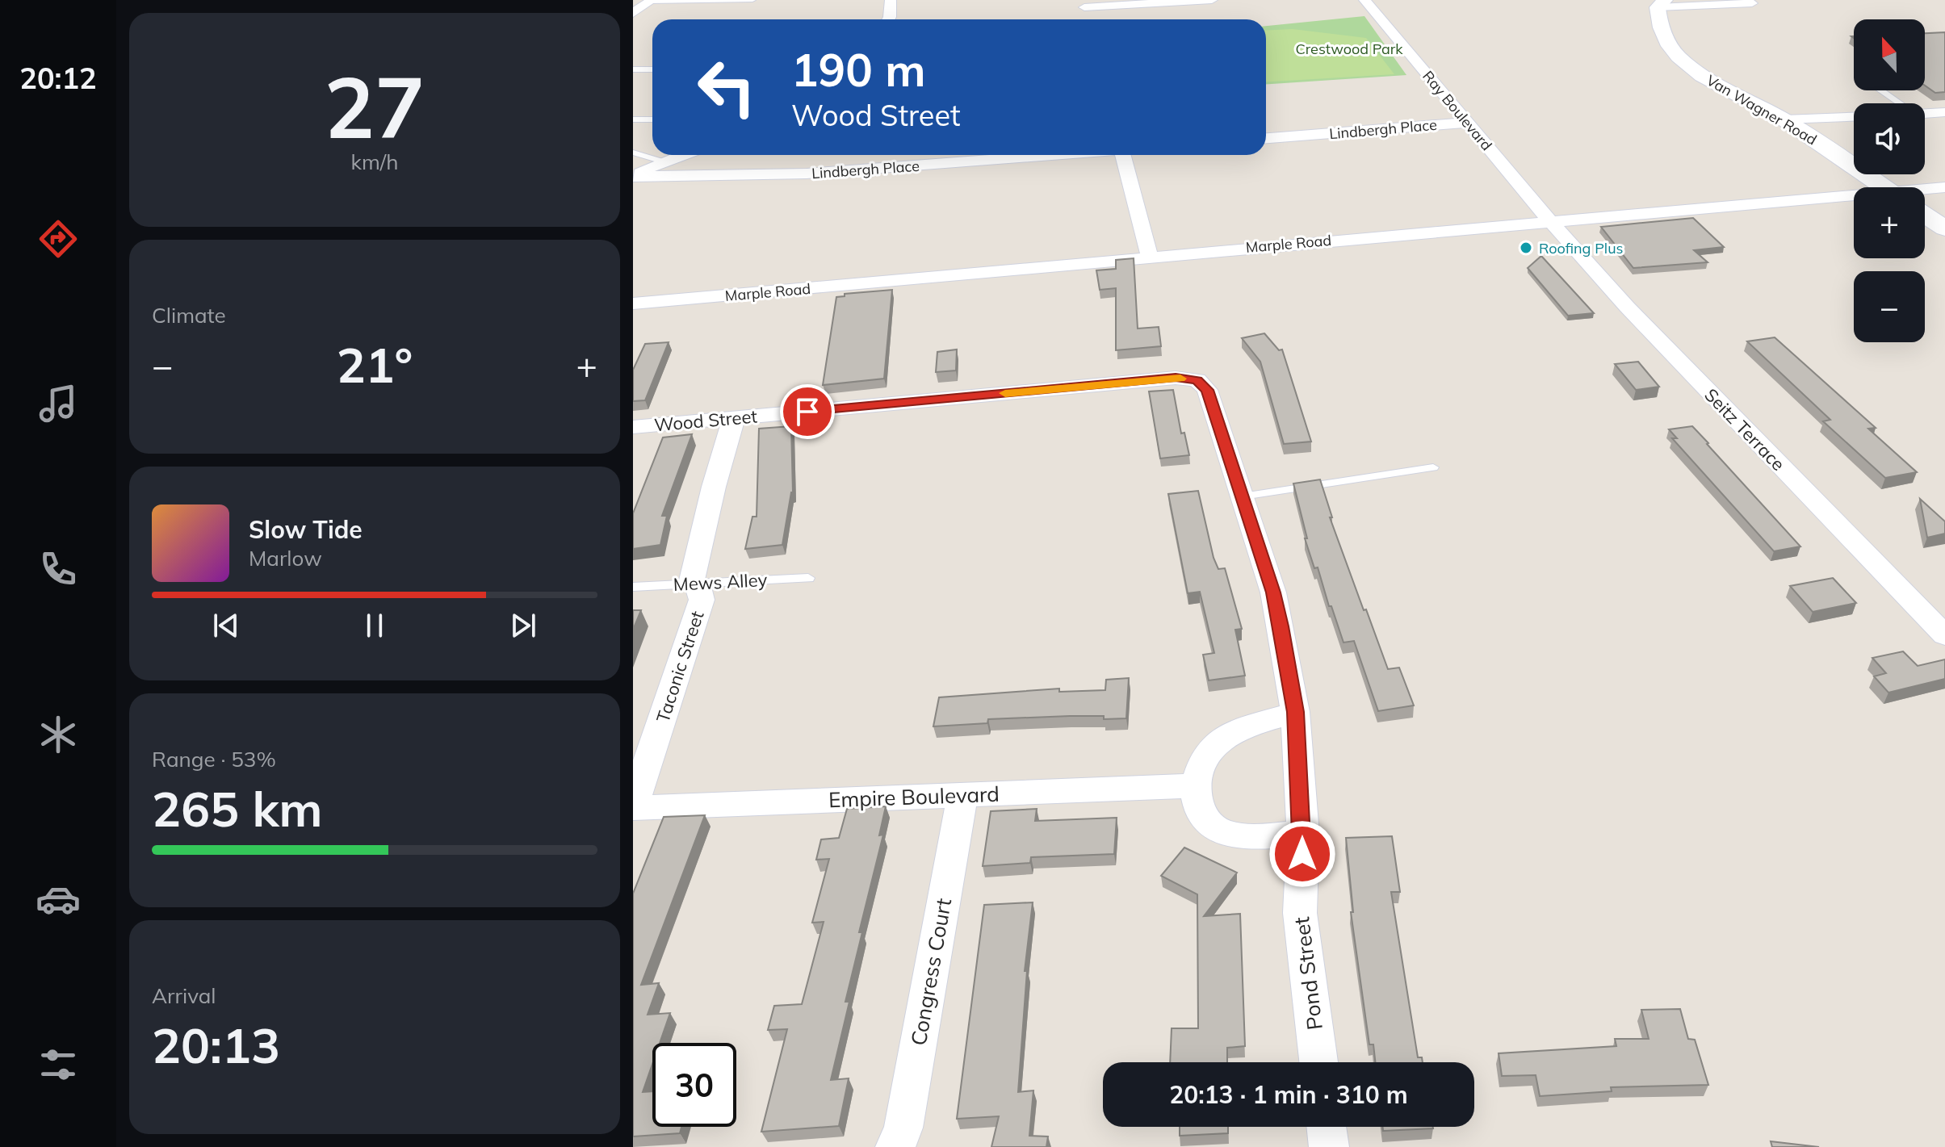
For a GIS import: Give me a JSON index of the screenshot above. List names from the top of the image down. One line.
{"streets":{"street":["Van Wagner Road","Ray Boulevard","Lindbergh Place","Marple Road","Wood Street","Seitz Terrace","Taconic Street","Empire Boulevard","Congress Court","Pond Street"],"lane":["Mews Alley"]},"crossings":[["Ray Boulevard","Lindbergh Place"],["Ray Boulevard","Marple Road"],["Ray Boulevard","Seitz Terrace"],["Marple Road","Seitz Terrace"],["Wood Street","Taconic Street"],["Wood Street","Pond Street"],["Mews Alley","Taconic Street"],["Taconic Street","Empire Boulevard"],["Empire Boulevard","Congress Court"]],"parks":["Crestwood Park"],"places":["Roofing Plus"],"north":"top","page":{"tabs":"20:12","tile":[["27","km/h"],"Climate",["Range · 53%","265 km"],["Arrival","20:13"]],"map_buttons":["+","−"],"turn":["190 m","Wood Street"],"heat":["−","21°","+"],"song":["Slow Tide","Marlow"],"limit":"30","trip":"20:13 · 1 min · 310 m"}}
